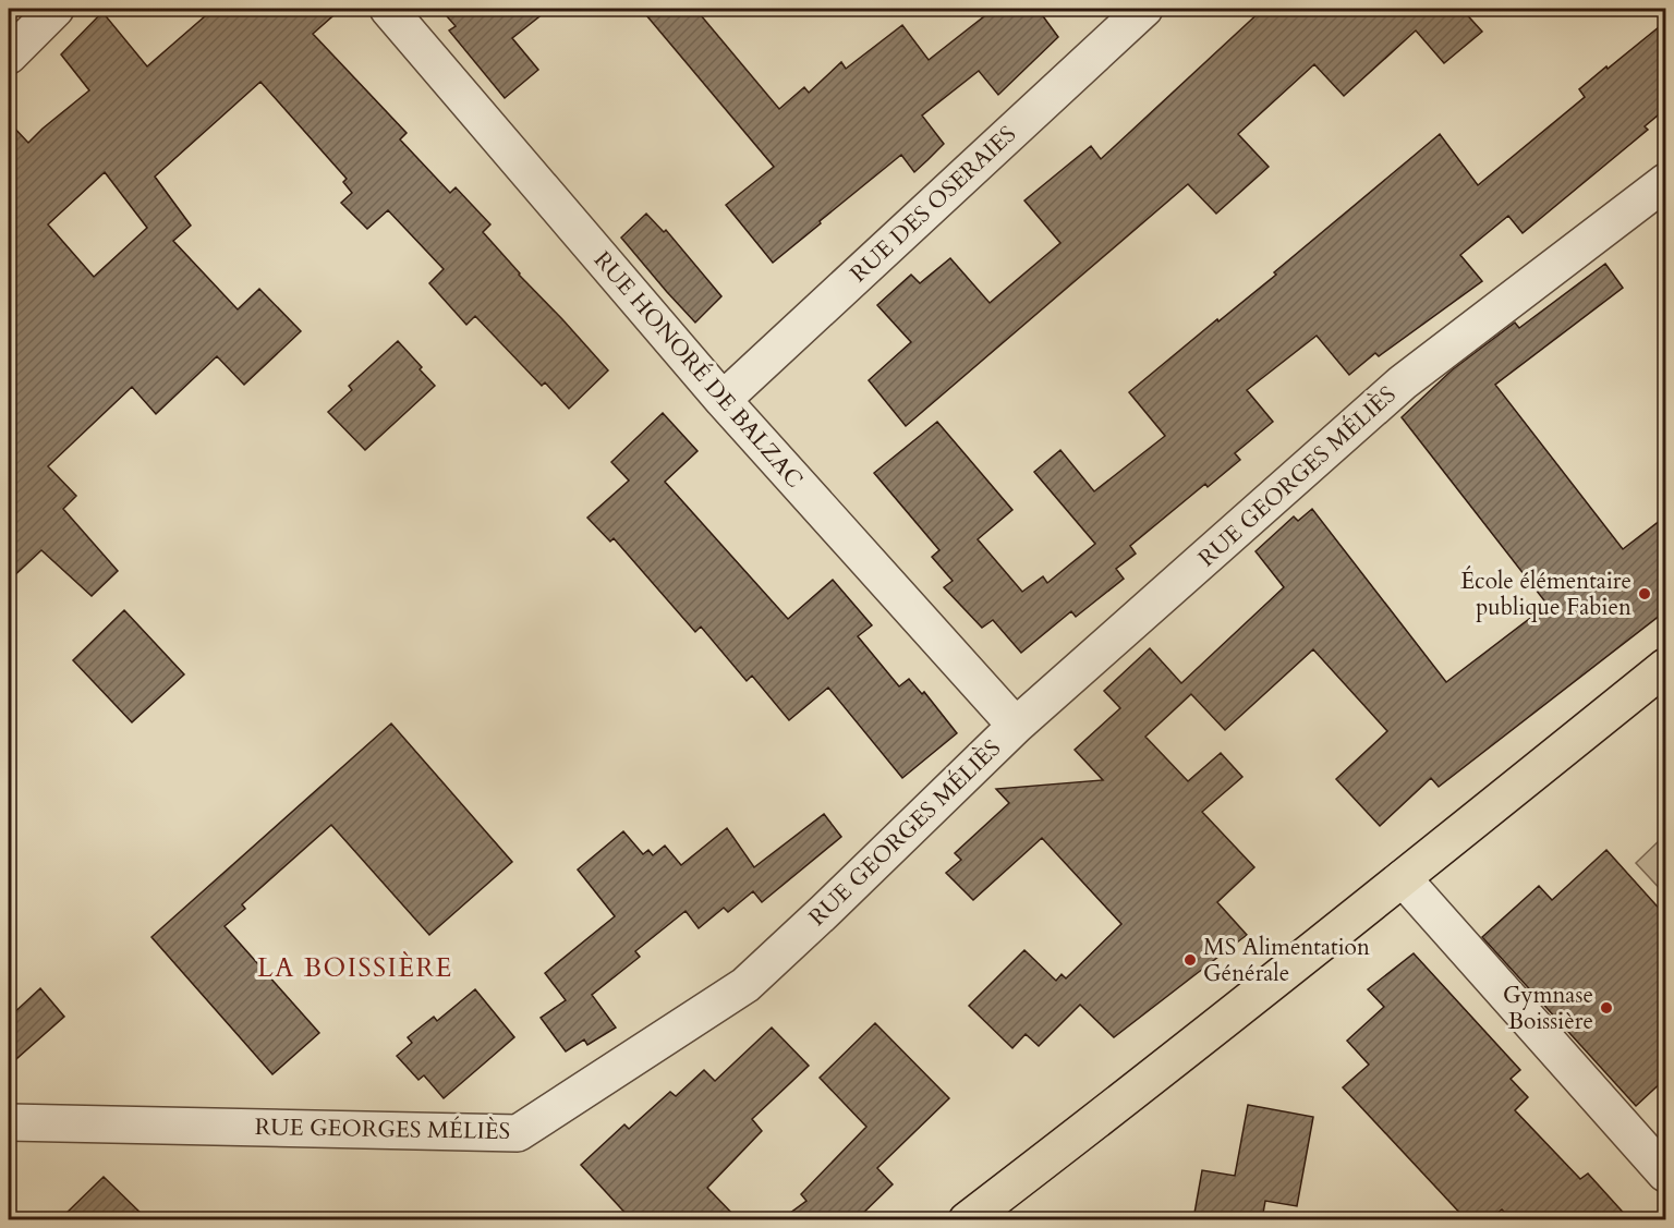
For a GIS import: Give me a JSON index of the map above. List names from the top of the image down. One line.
{"streets":{"street":["RUE DES OSERAIES","RUE HONORÉ DE BALZAC","RUE GEORGES MÉLIÈS"]},"crossings":[["RUE DES OSERAIES","RUE HONORÉ DE BALZAC"],["RUE HONORÉ DE BALZAC","RUE GEORGES MÉLIÈS"]],"districts":["LA BOISSIÈRE"],"places":["École élémentaire publique Fabien","MS Alimentation Générale","Gymnase Boissière"]}
